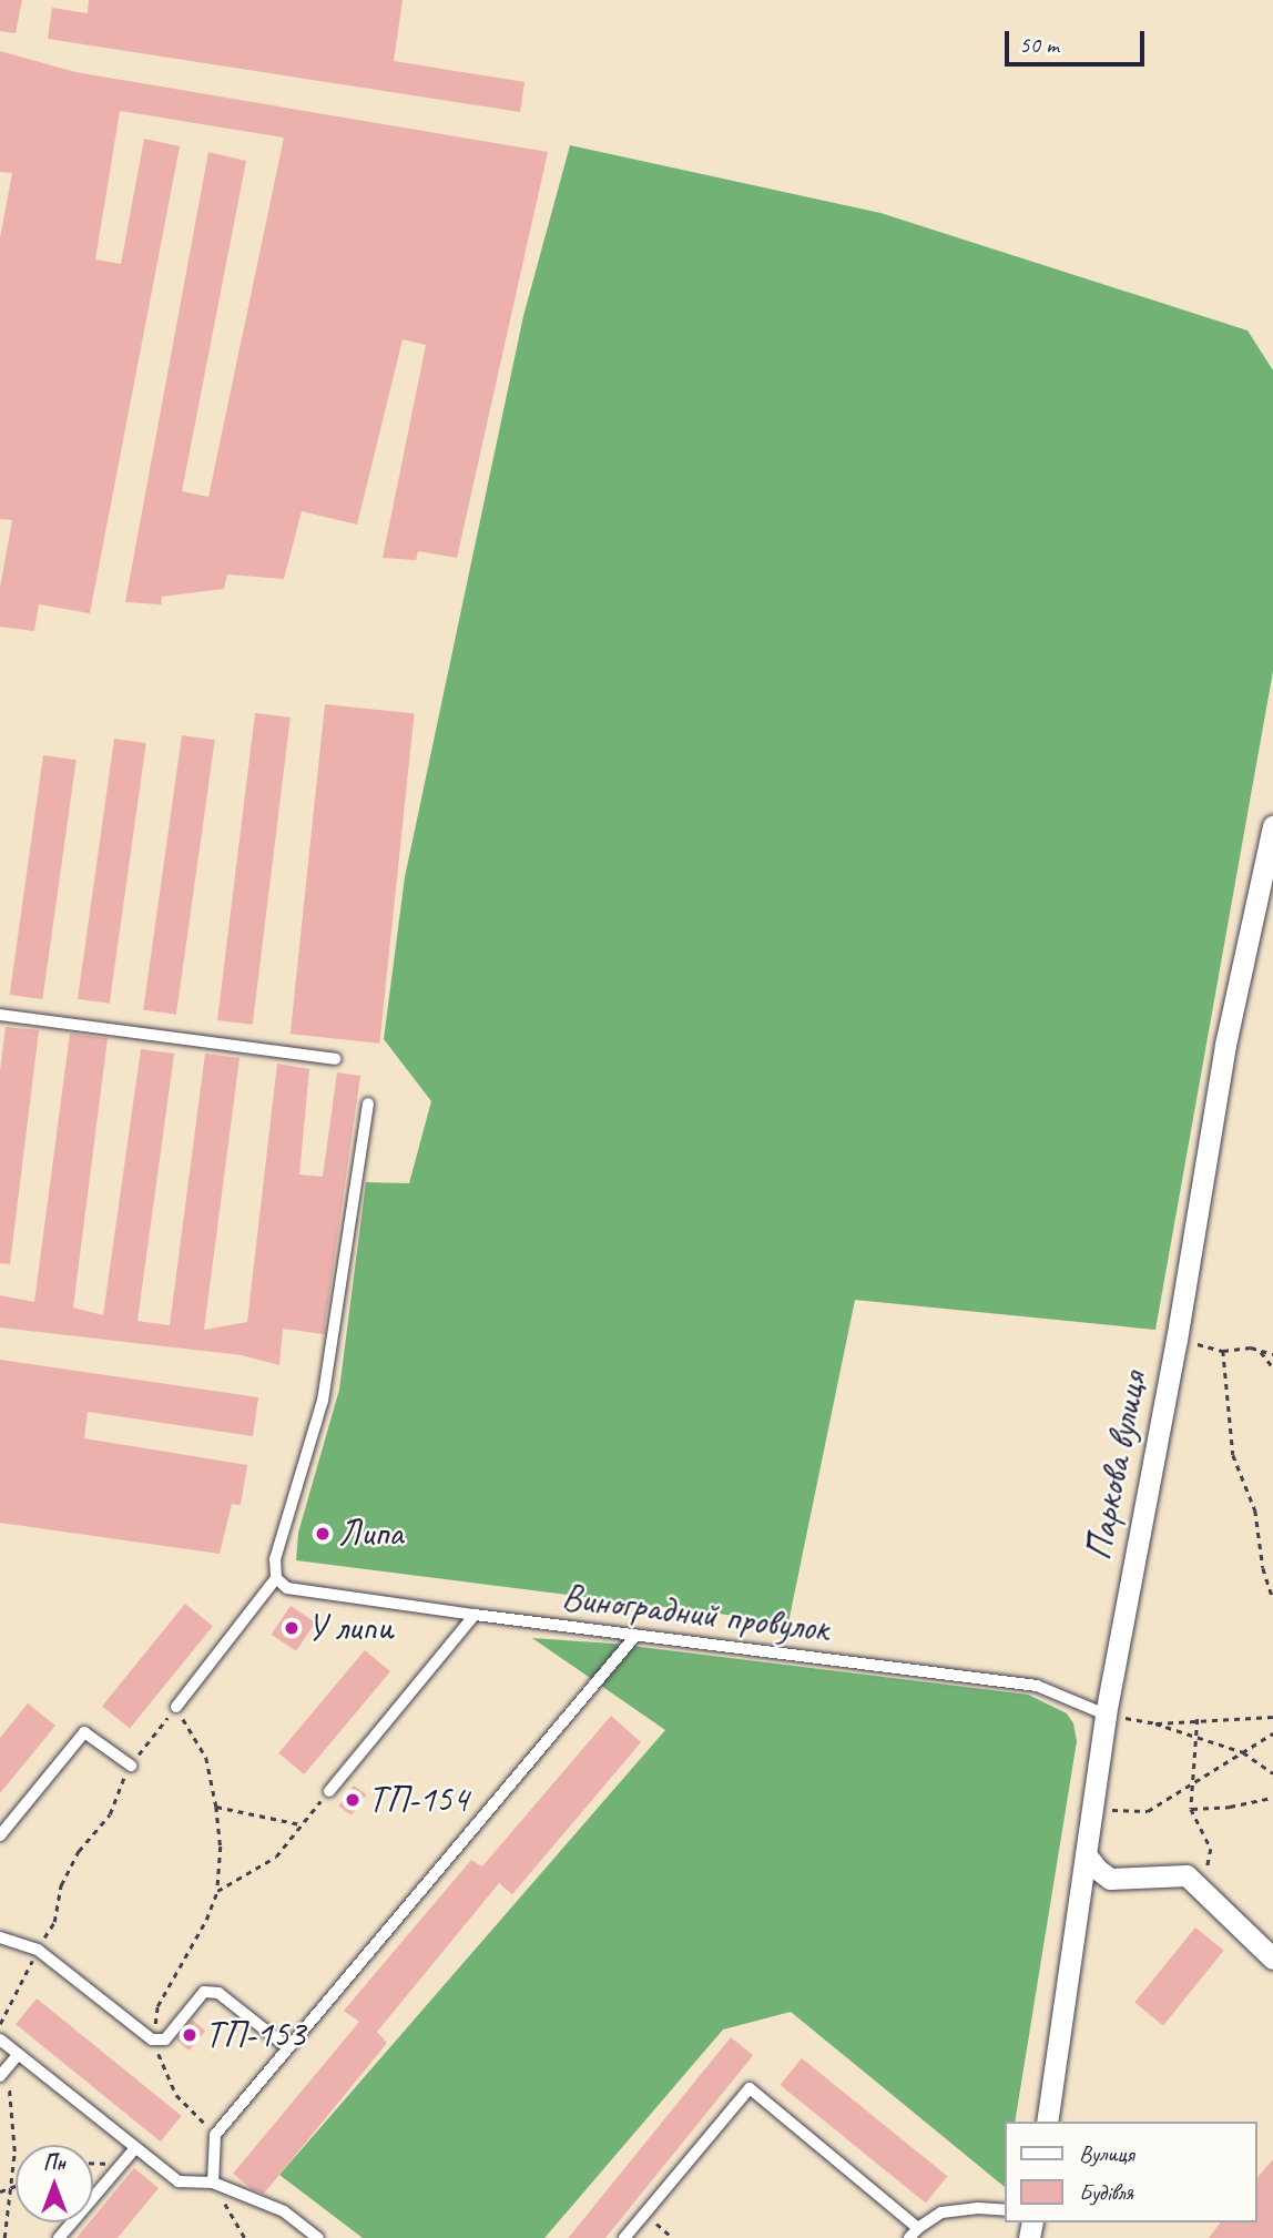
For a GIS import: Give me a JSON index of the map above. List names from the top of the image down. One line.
{"streets":{"street":["Паркова вулиця"],"lane":["Виноградний провулок"]},"crossings":[["Паркова вулиця","Виноградний провулок"]],"places":["Липа","У липи","ТП-154","ТП-153"],"legend":["Вулиця","Будівля"],"scale_bar":"50 m","north":"top"}
